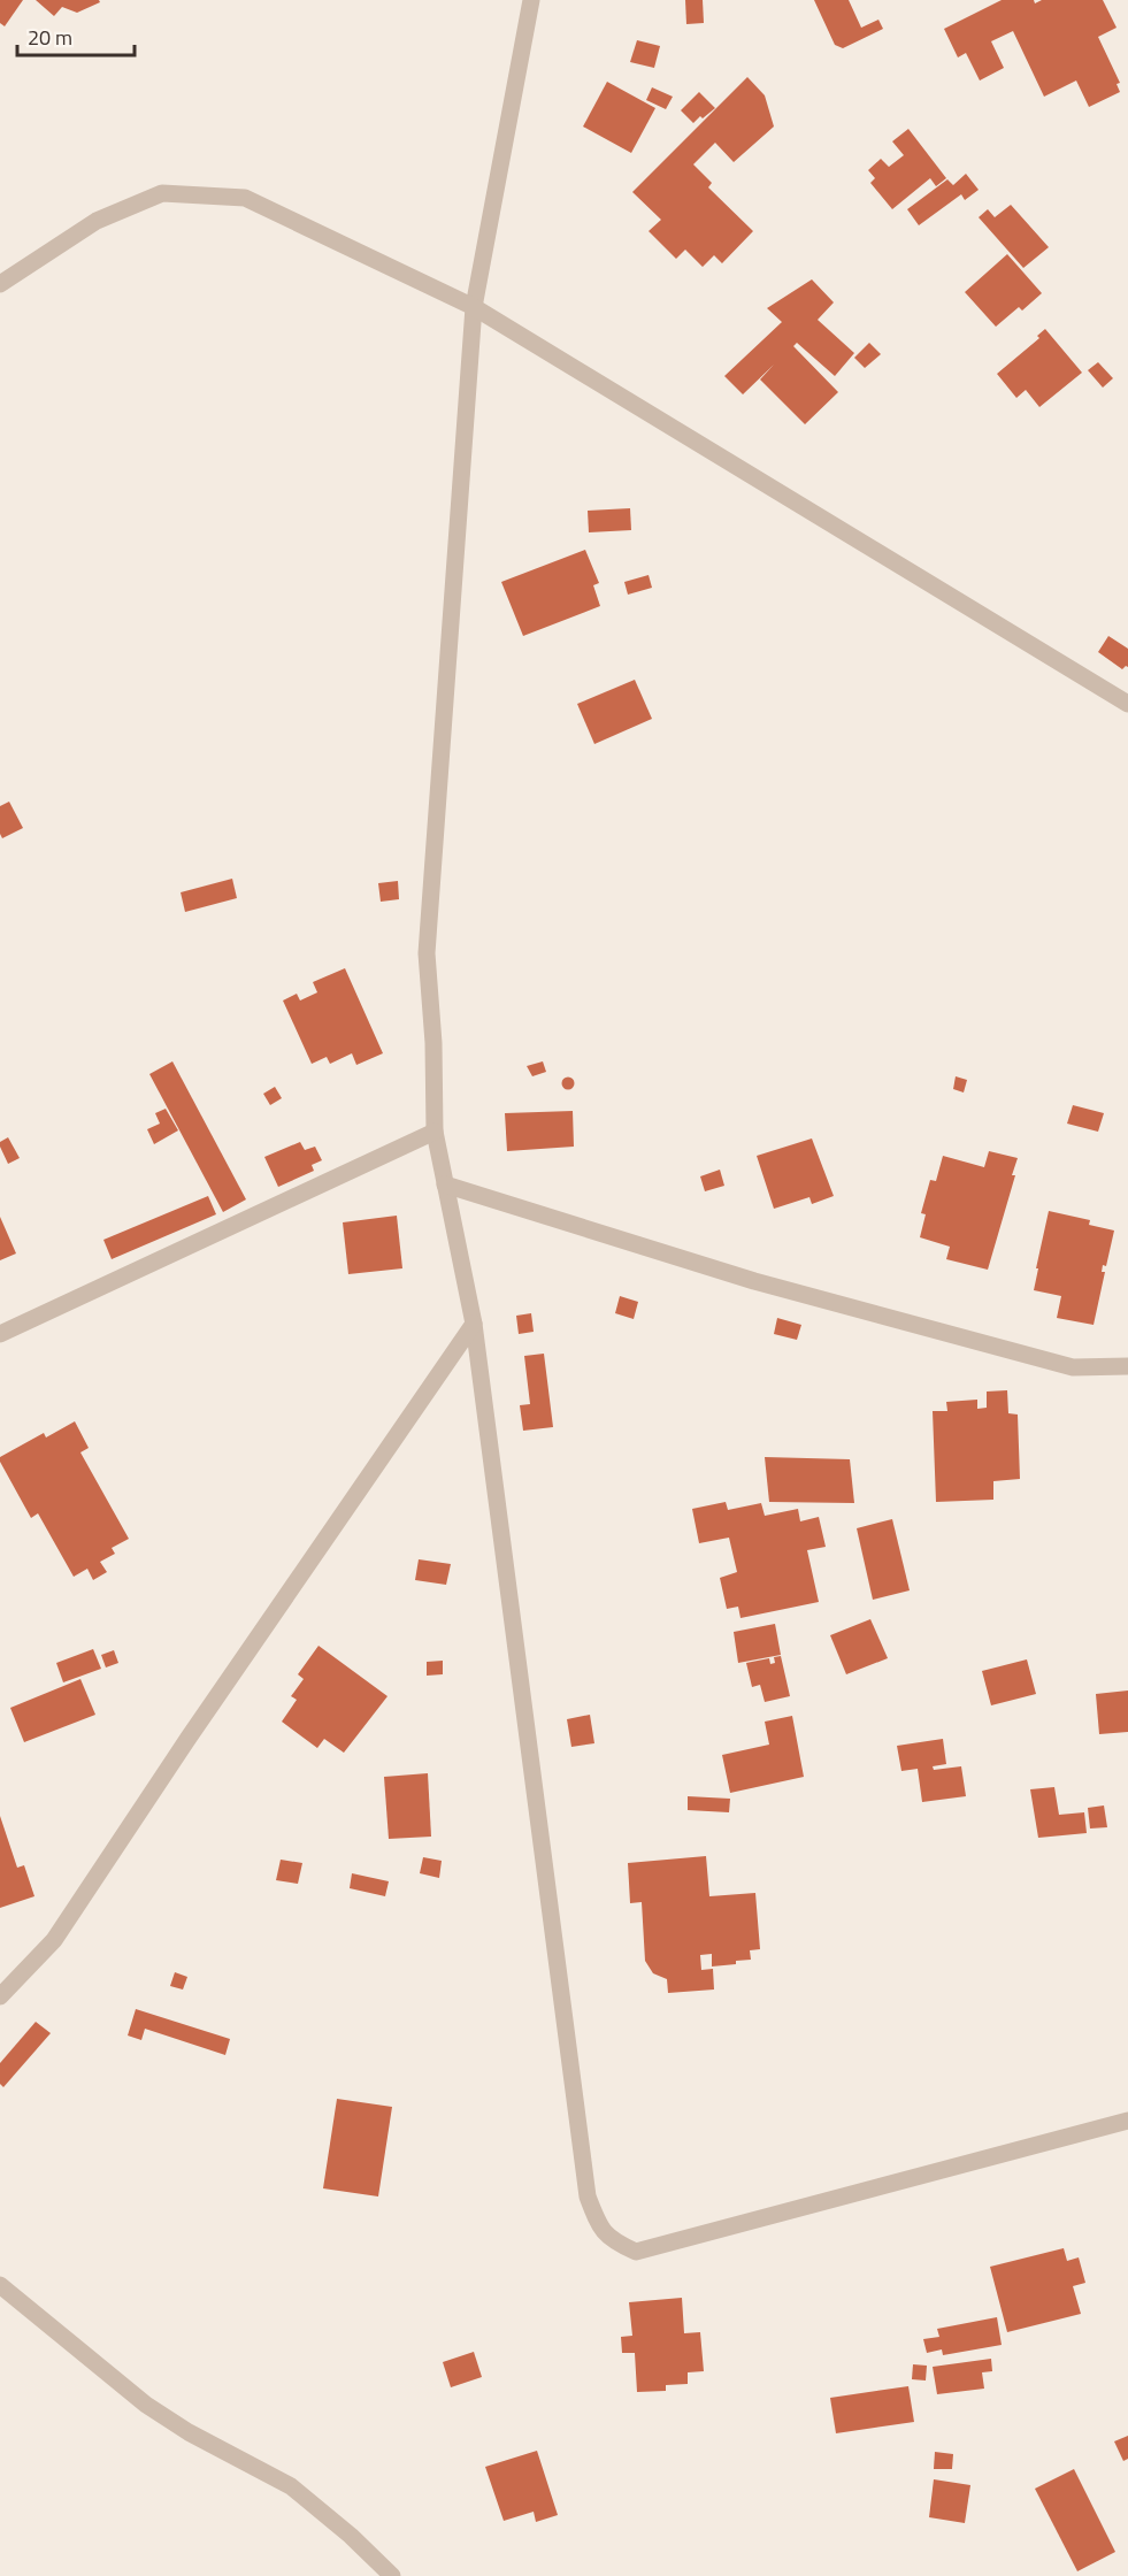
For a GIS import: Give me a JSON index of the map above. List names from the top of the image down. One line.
{"scale_bar":"20 m"}
